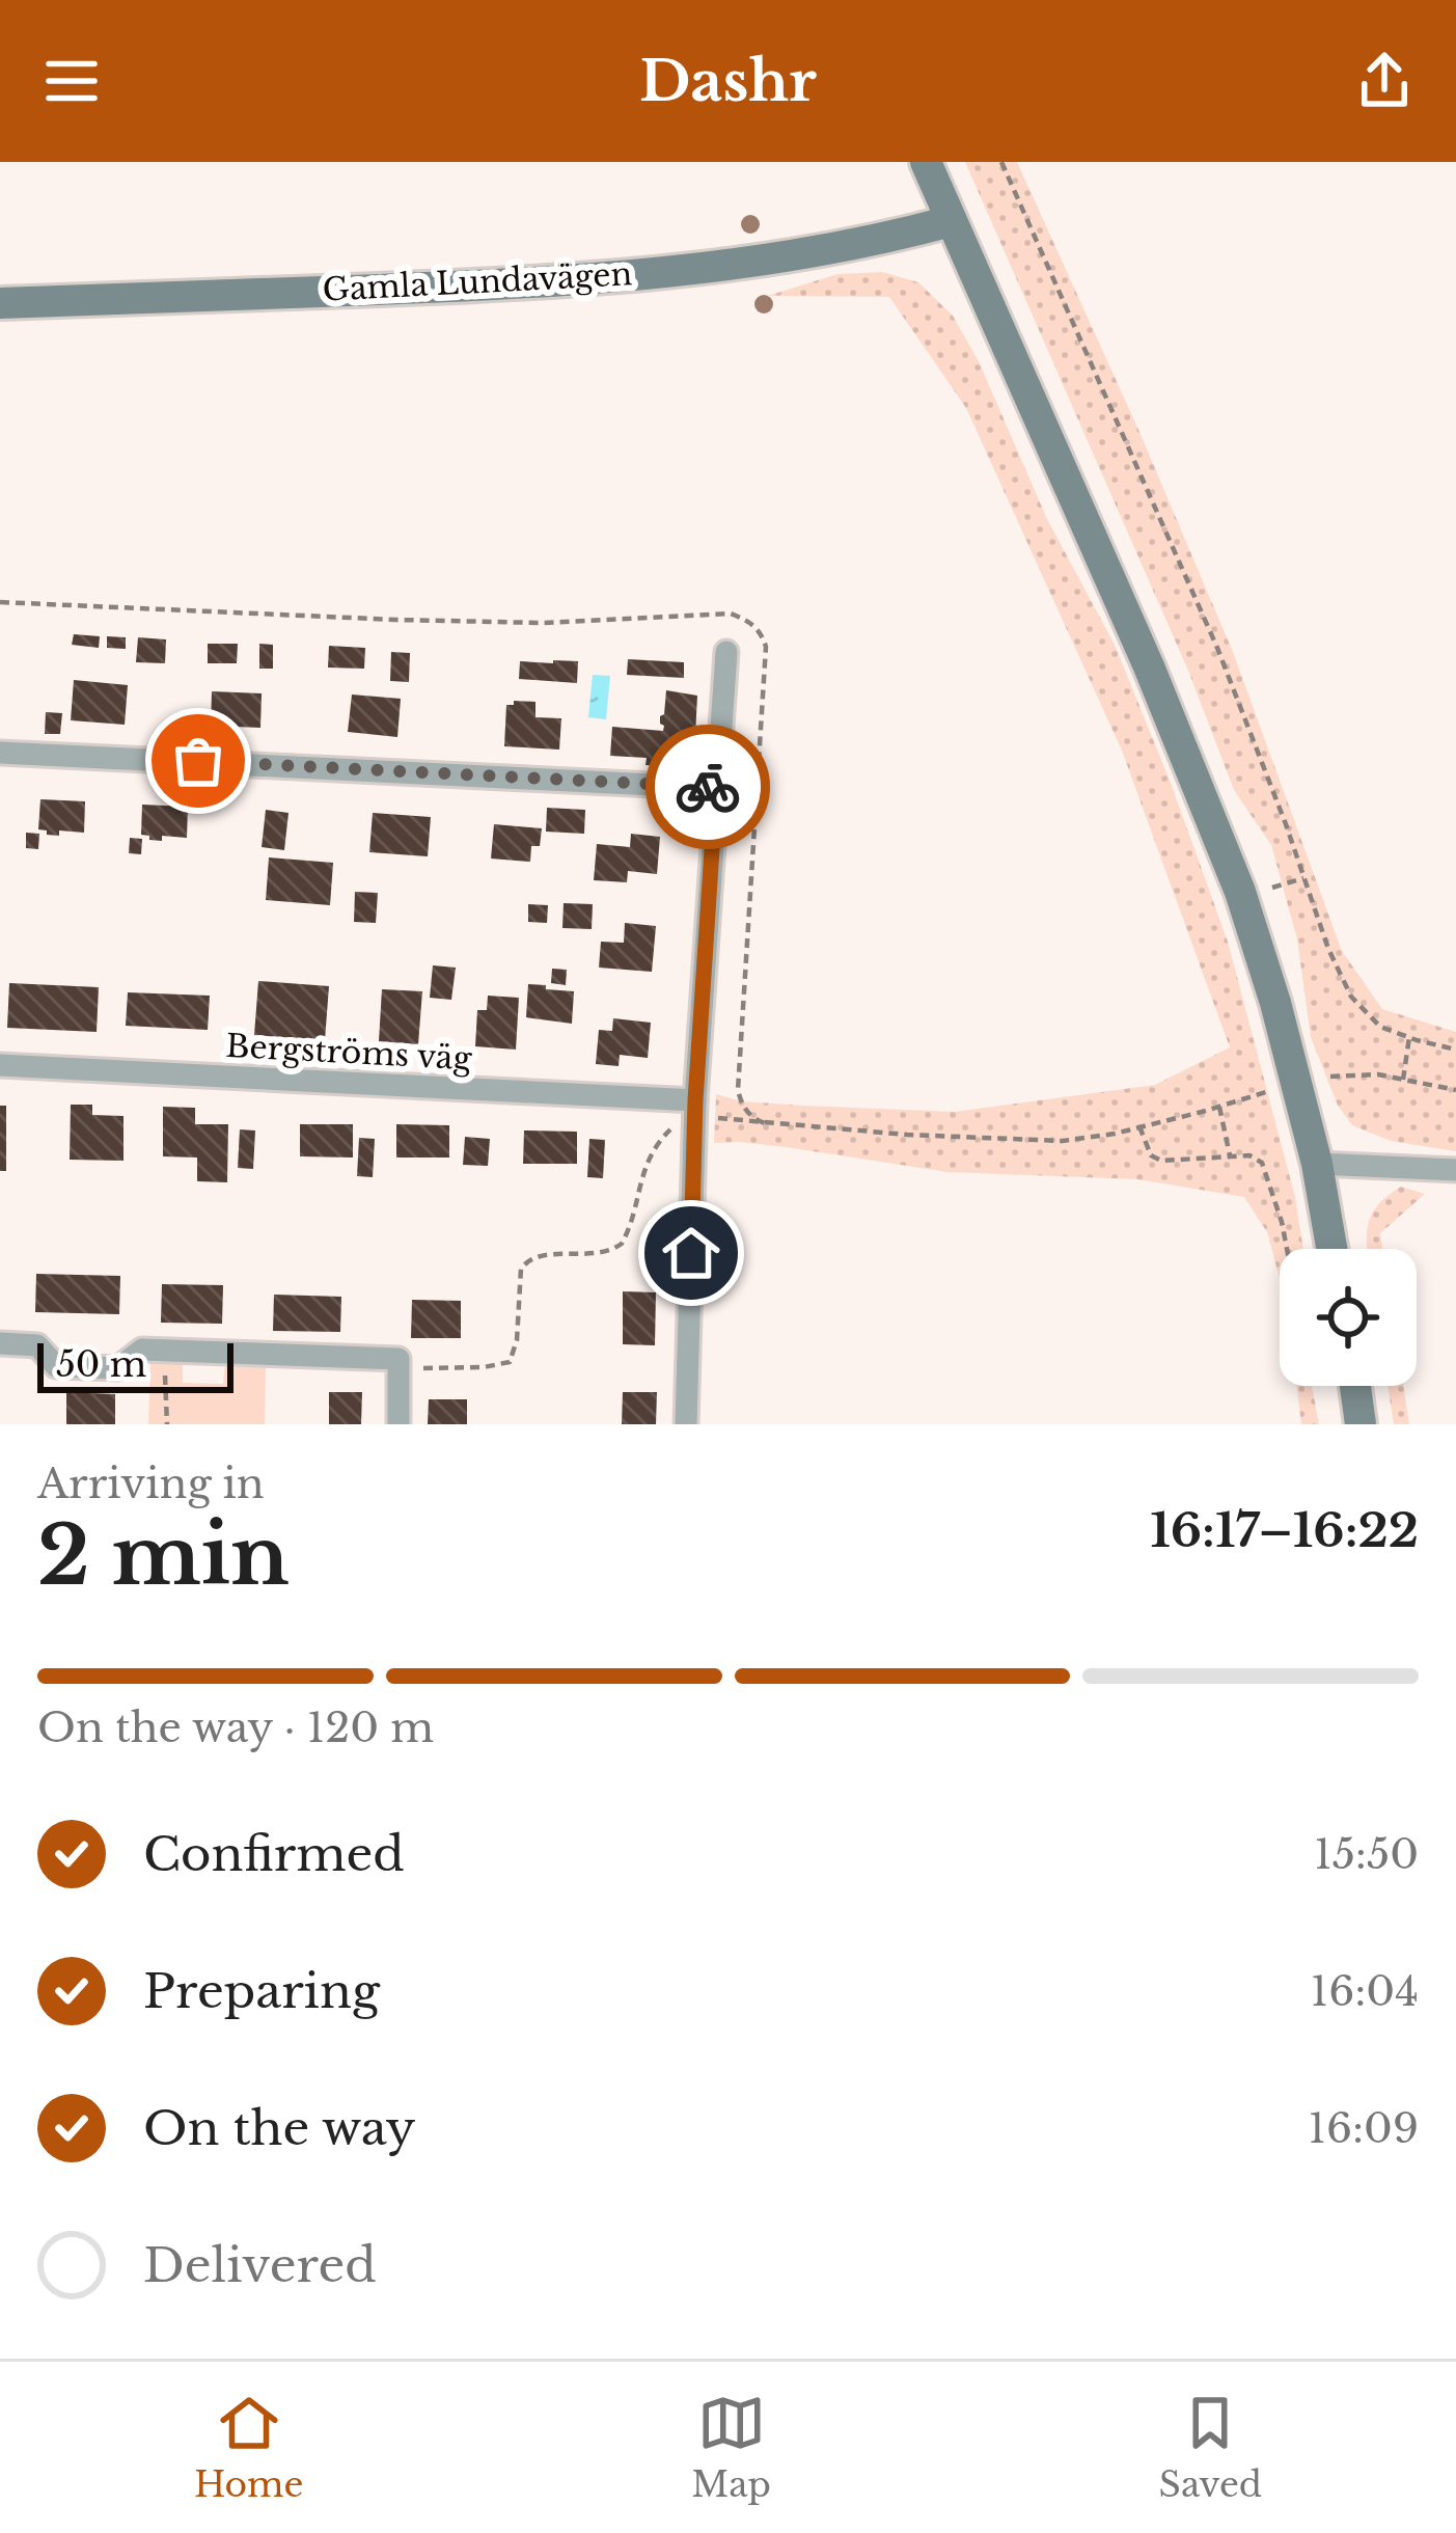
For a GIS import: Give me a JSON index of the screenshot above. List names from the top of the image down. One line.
{"streets":{"main road":["Gamla Lundavägen"],"street":["Bergströms väg"]},"scale_bar":"50 m","page":{"header":"Dashr","scale":"50 m","heading":["2 min","Arriving in","16:17–16:22"],"bar":"On the way · 120 m","list":[["Confirmed","15:50"],["Preparing","16:04"],["On the way","16:09"],"Delivered"],"tabs":["Home","Map","Saved"]}}
